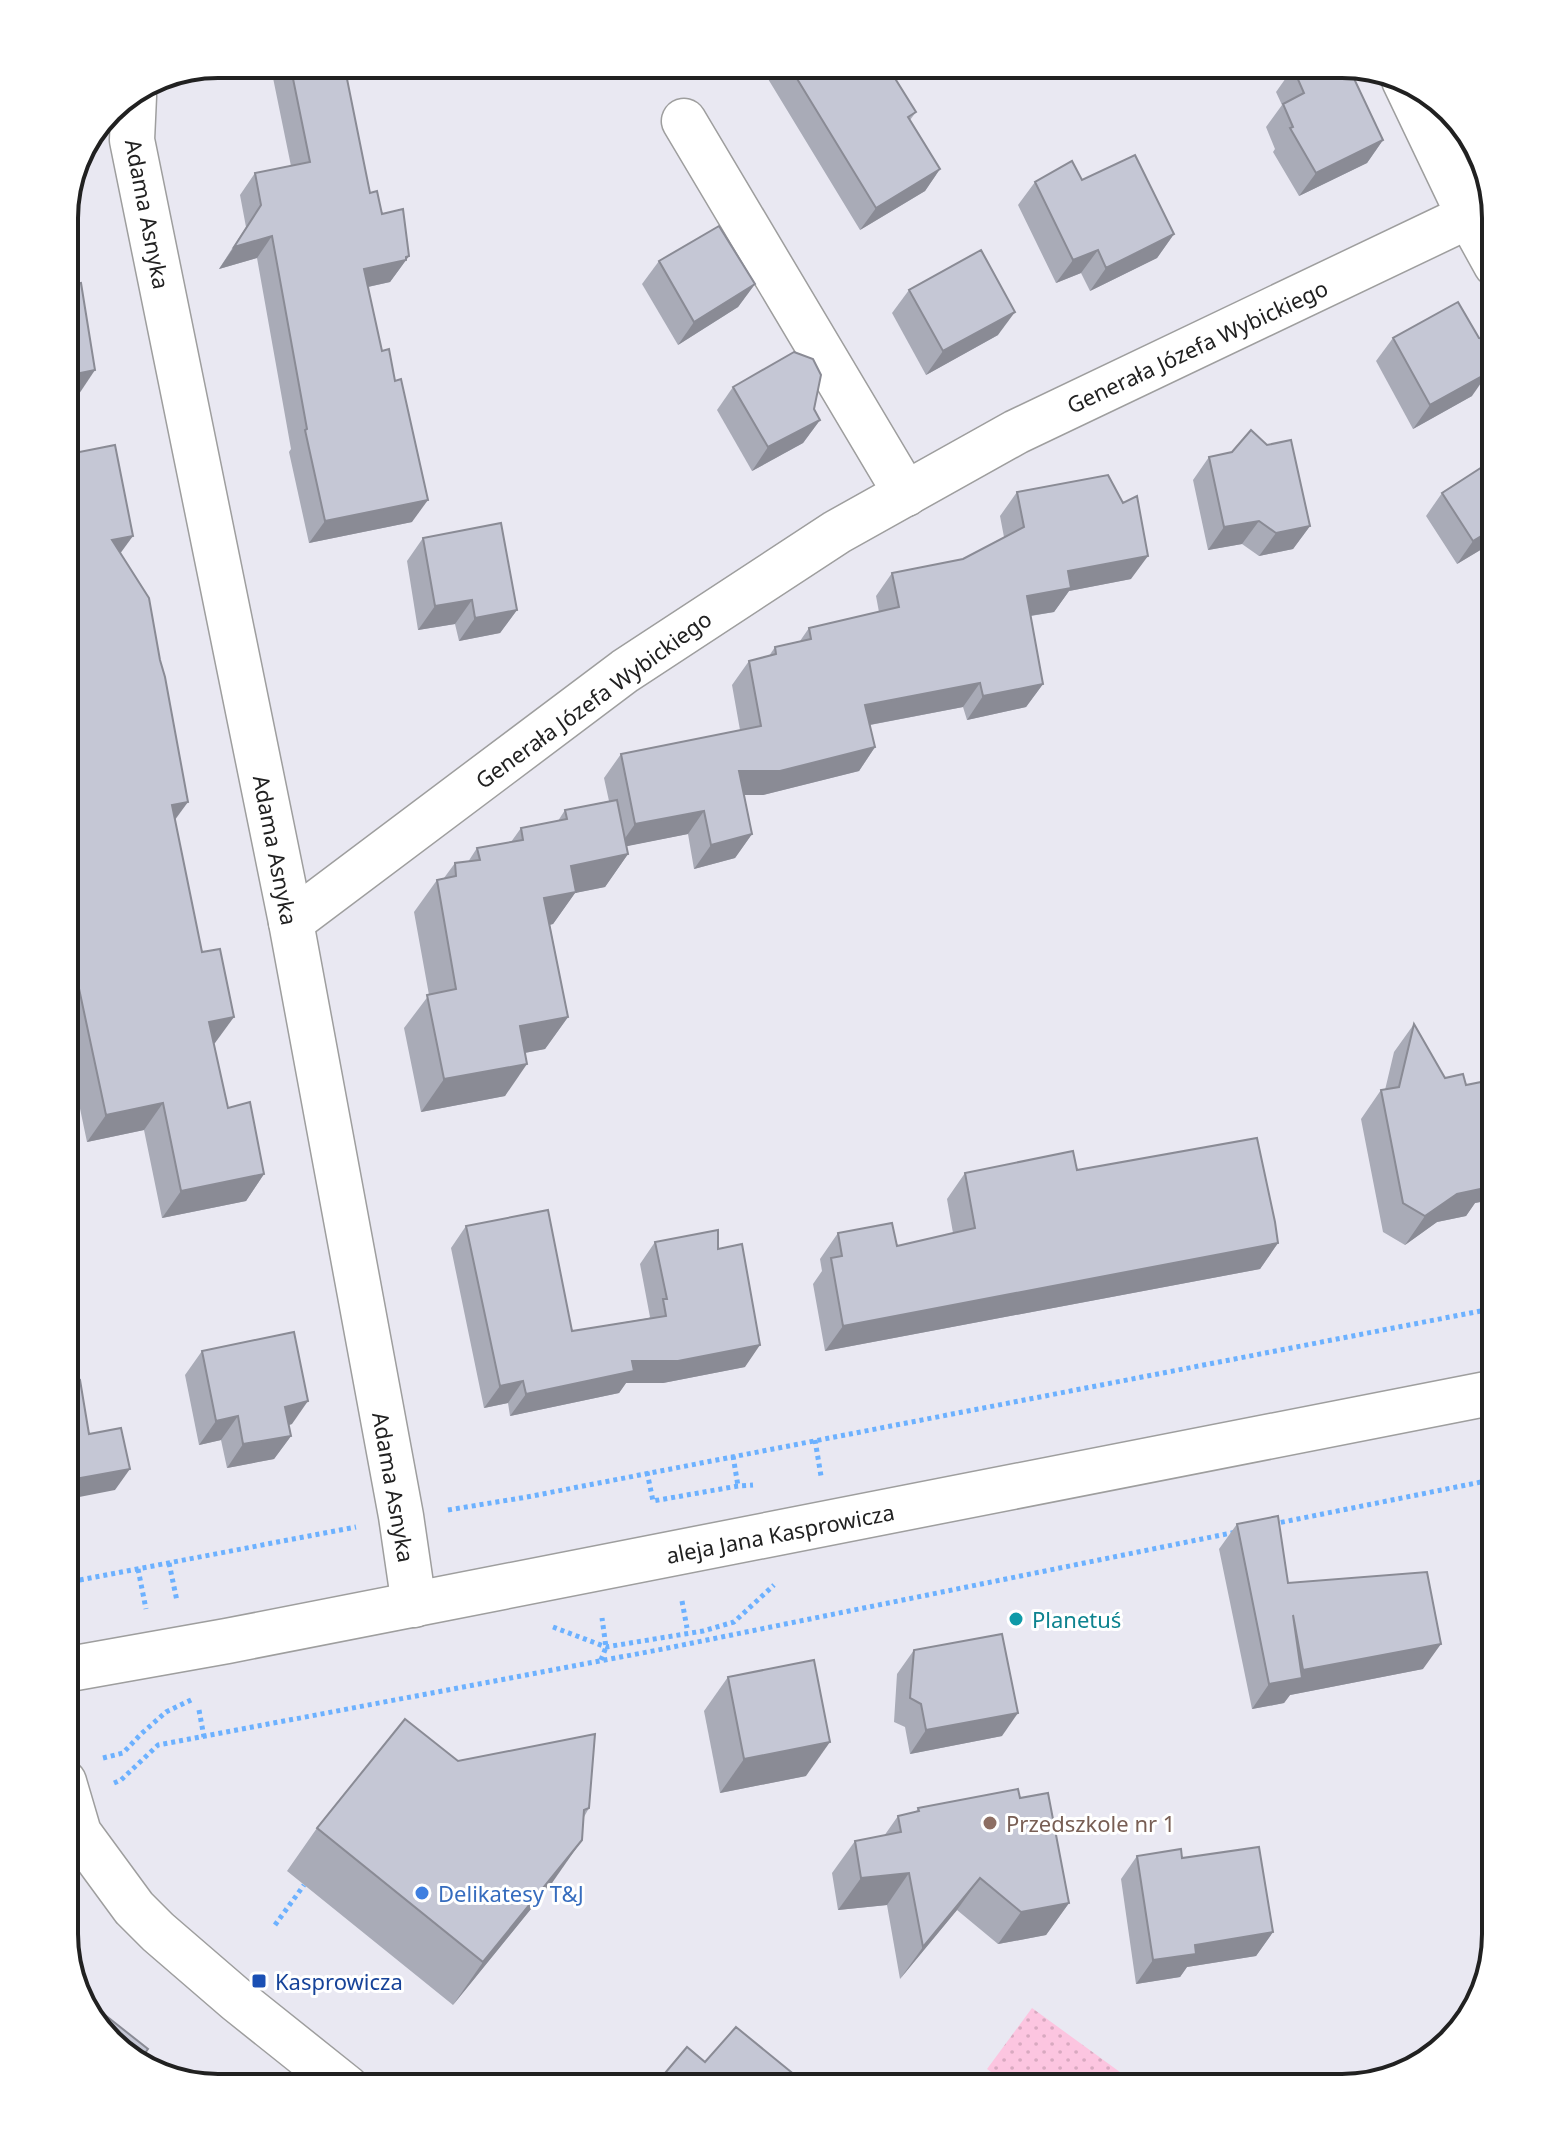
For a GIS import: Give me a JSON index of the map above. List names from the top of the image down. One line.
{"streets":{"street":["Adama Asnyka","Generała Józefa Wybickiego","aleja Jana Kasprowicza"]},"crossings":[["Adama Asnyka","Generała Józefa Wybickiego"],["Adama Asnyka","aleja Jana Kasprowicza"]],"places":{"other":["Planetuś","Przedszkole nr 1","Delikatesy T&J"],"transit":["Kasprowicza"]}}
